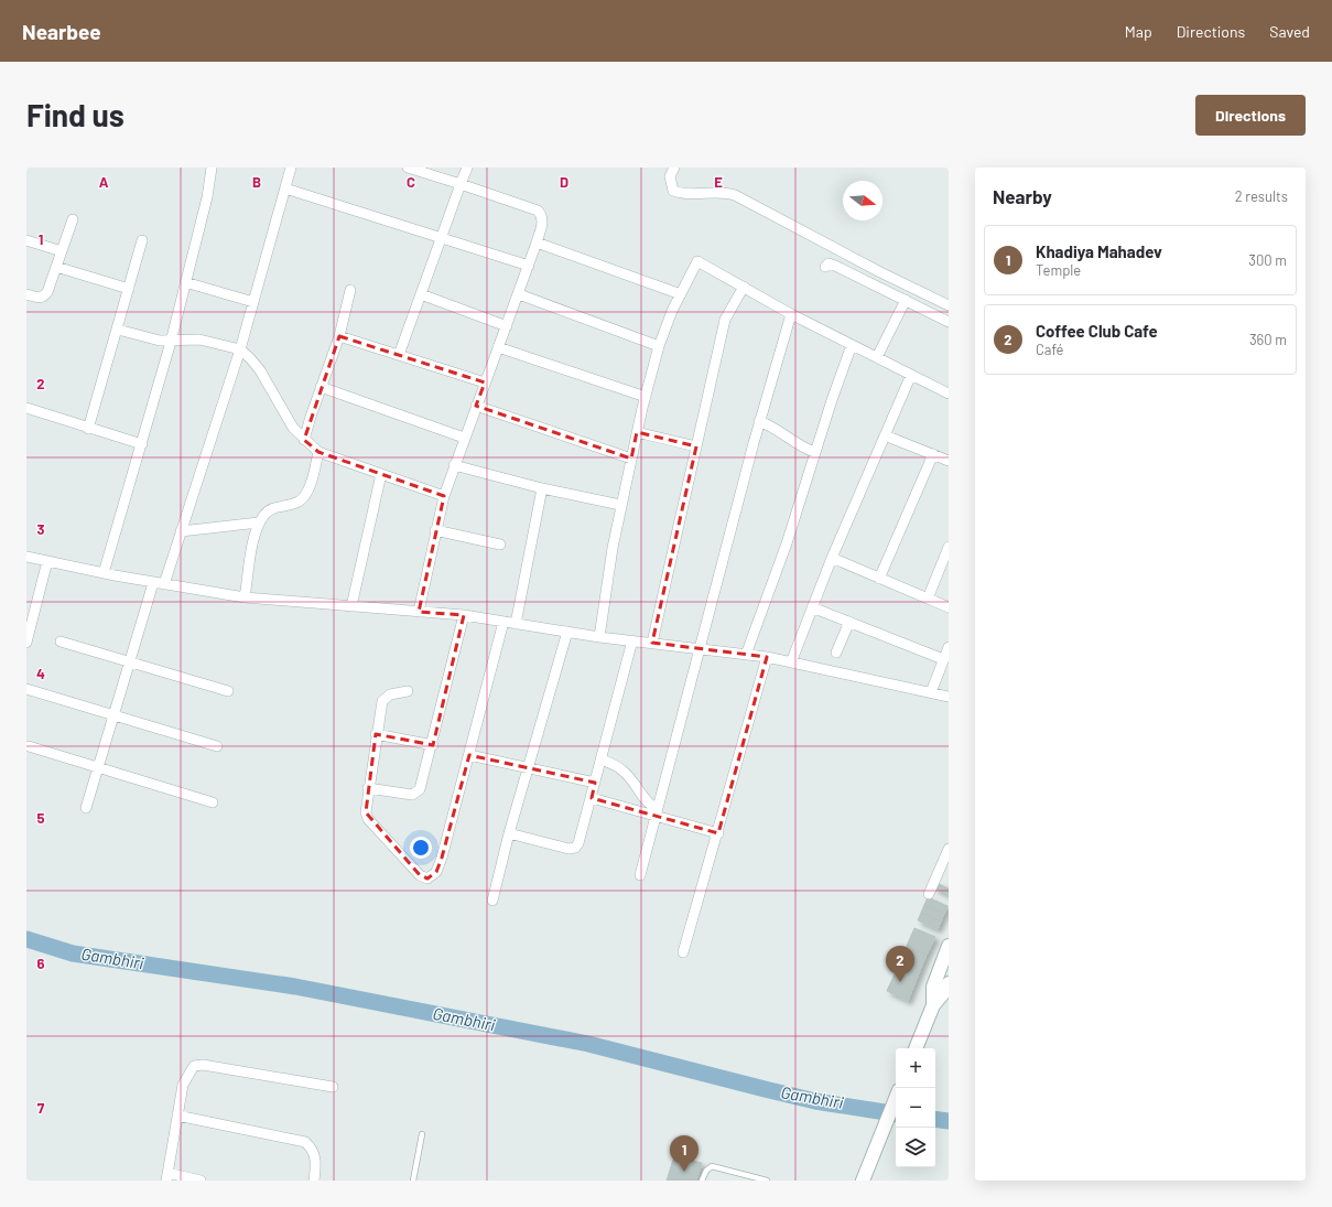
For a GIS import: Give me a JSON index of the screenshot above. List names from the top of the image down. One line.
{"water":["Gambhiri"],"north":"right","page":{"header":"Nearbee","nav":["Map","Directions","Saved"],"buttons":"Directions","title":"Find us","heading":["Nearby","2 results"],"list":[{"mark":"1","name":"Khadiya Mahadev","note":"Temple","value":"300 m"},{"mark":"2","name":"Coffee Club Cafe","note":"Café","value":"360 m"}],"pins":["2","1"],"map_buttons":["+","−"]},"grid":{"columns":["A","B","C","D","E"],"rows":["1","2","3","4","5","6","7"]}}
